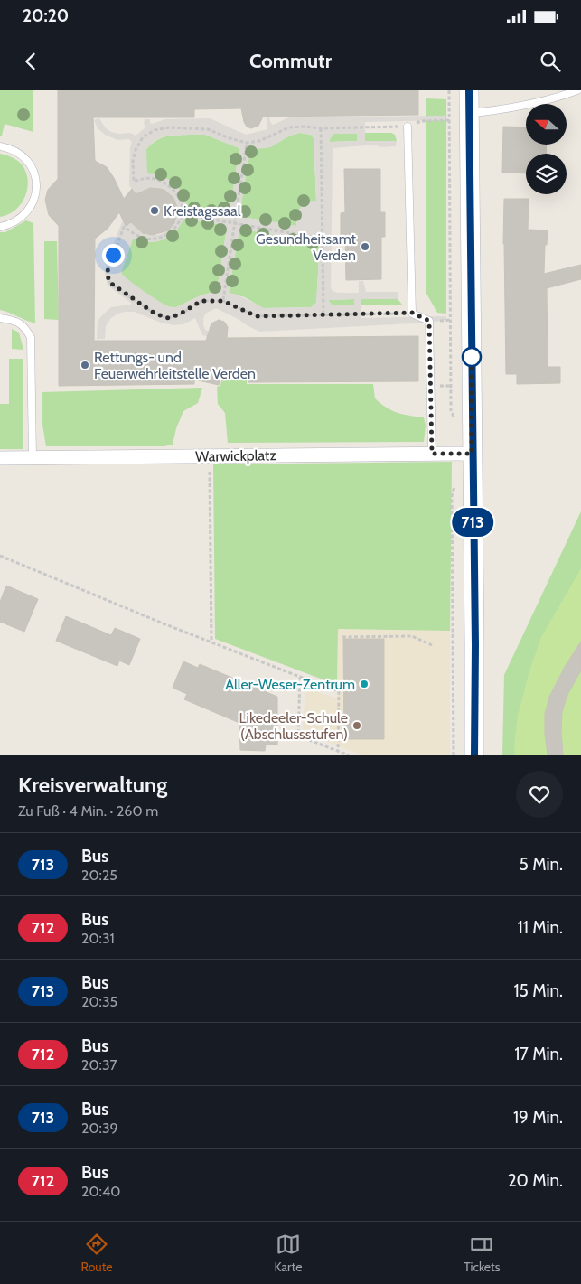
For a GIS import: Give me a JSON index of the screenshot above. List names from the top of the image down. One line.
{"streets":{"street":["Warwickplatz"]},"places":["Kreistagssaal","Gesundheitsamt Verden","Rettungs- und Feuerwehrleitstelle Verden","Aller-Weser-Zentrum","Likedeeler-Schule (Abschlussstufen)"],"lines":["bus line 713"],"north":"left","page":{"status":"20:20","header":"Commutr","on_map":"713","heading":["Kreisverwaltung","Zu Fuß · 4 Min. · 260 m"],"list":[{"mark":"713","name":"Bus","note":"20:25","value":"5 Min."},{"mark":"712","name":"Bus","note":"20:31","value":"11 Min."},{"mark":"713","name":"Bus","note":"20:35","value":"15 Min."},{"mark":"712","name":"Bus","note":"20:37","value":"17 Min."},{"mark":"713","name":"Bus","note":"20:39","value":"19 Min."},{"mark":"712","name":"Bus","note":"20:40","value":"20 Min."}],"tabs":["Route","Karte","Tickets"]}}
